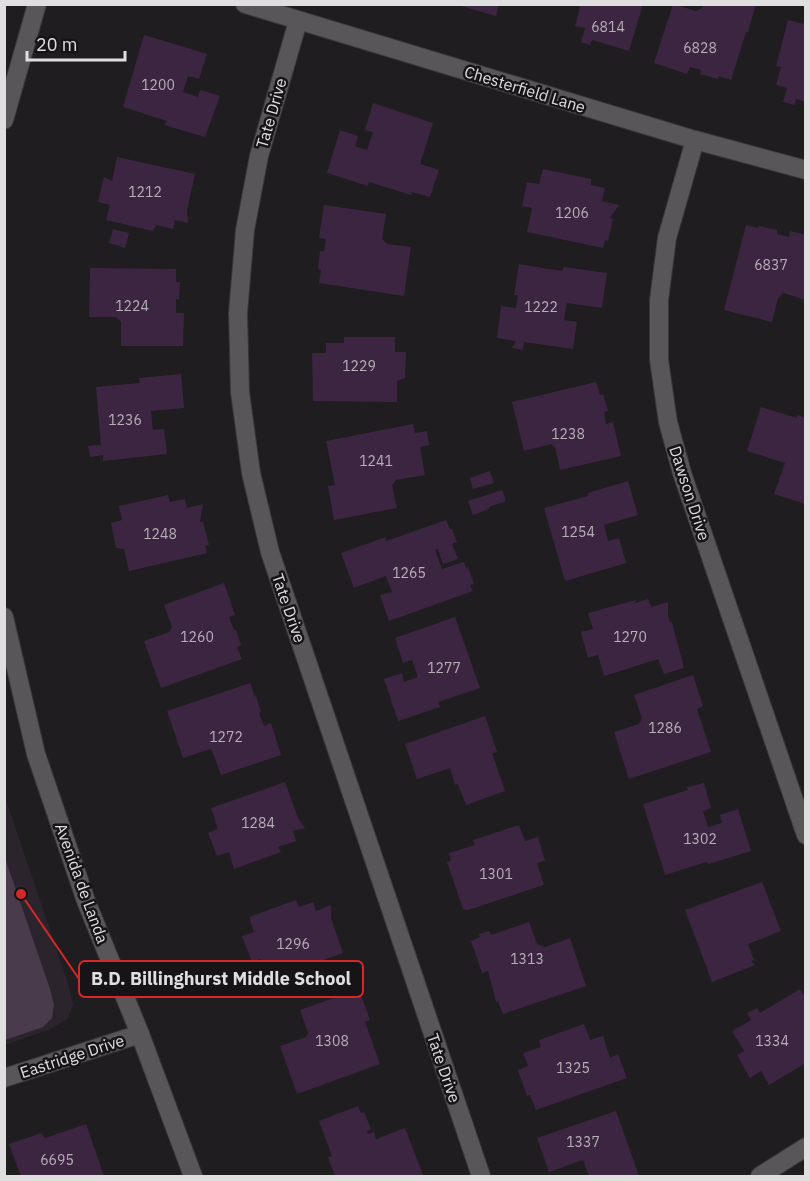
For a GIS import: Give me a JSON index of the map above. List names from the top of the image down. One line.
{"streets":{"street":["Chesterfield Lane","Tate Drive","Dawson Drive","Avenida de Landa","Eastridge Drive"]},"crossings":[["Chesterfield Lane","Tate Drive"],["Chesterfield Lane","Dawson Drive"],["Avenida de Landa","Eastridge Drive"]],"places":["B.D. Billinghurst Middle School"],"house_numbers":["6814","6828","1200","1212","1206","6837","1224","1222","1229","1236","1238","1241","1254","1248","1265","1260","1270","1277","1286","1272","1284","1302","1301","1296","1313","1308","1334","1325","1337","6695"],"scale_bar":"20 m"}
